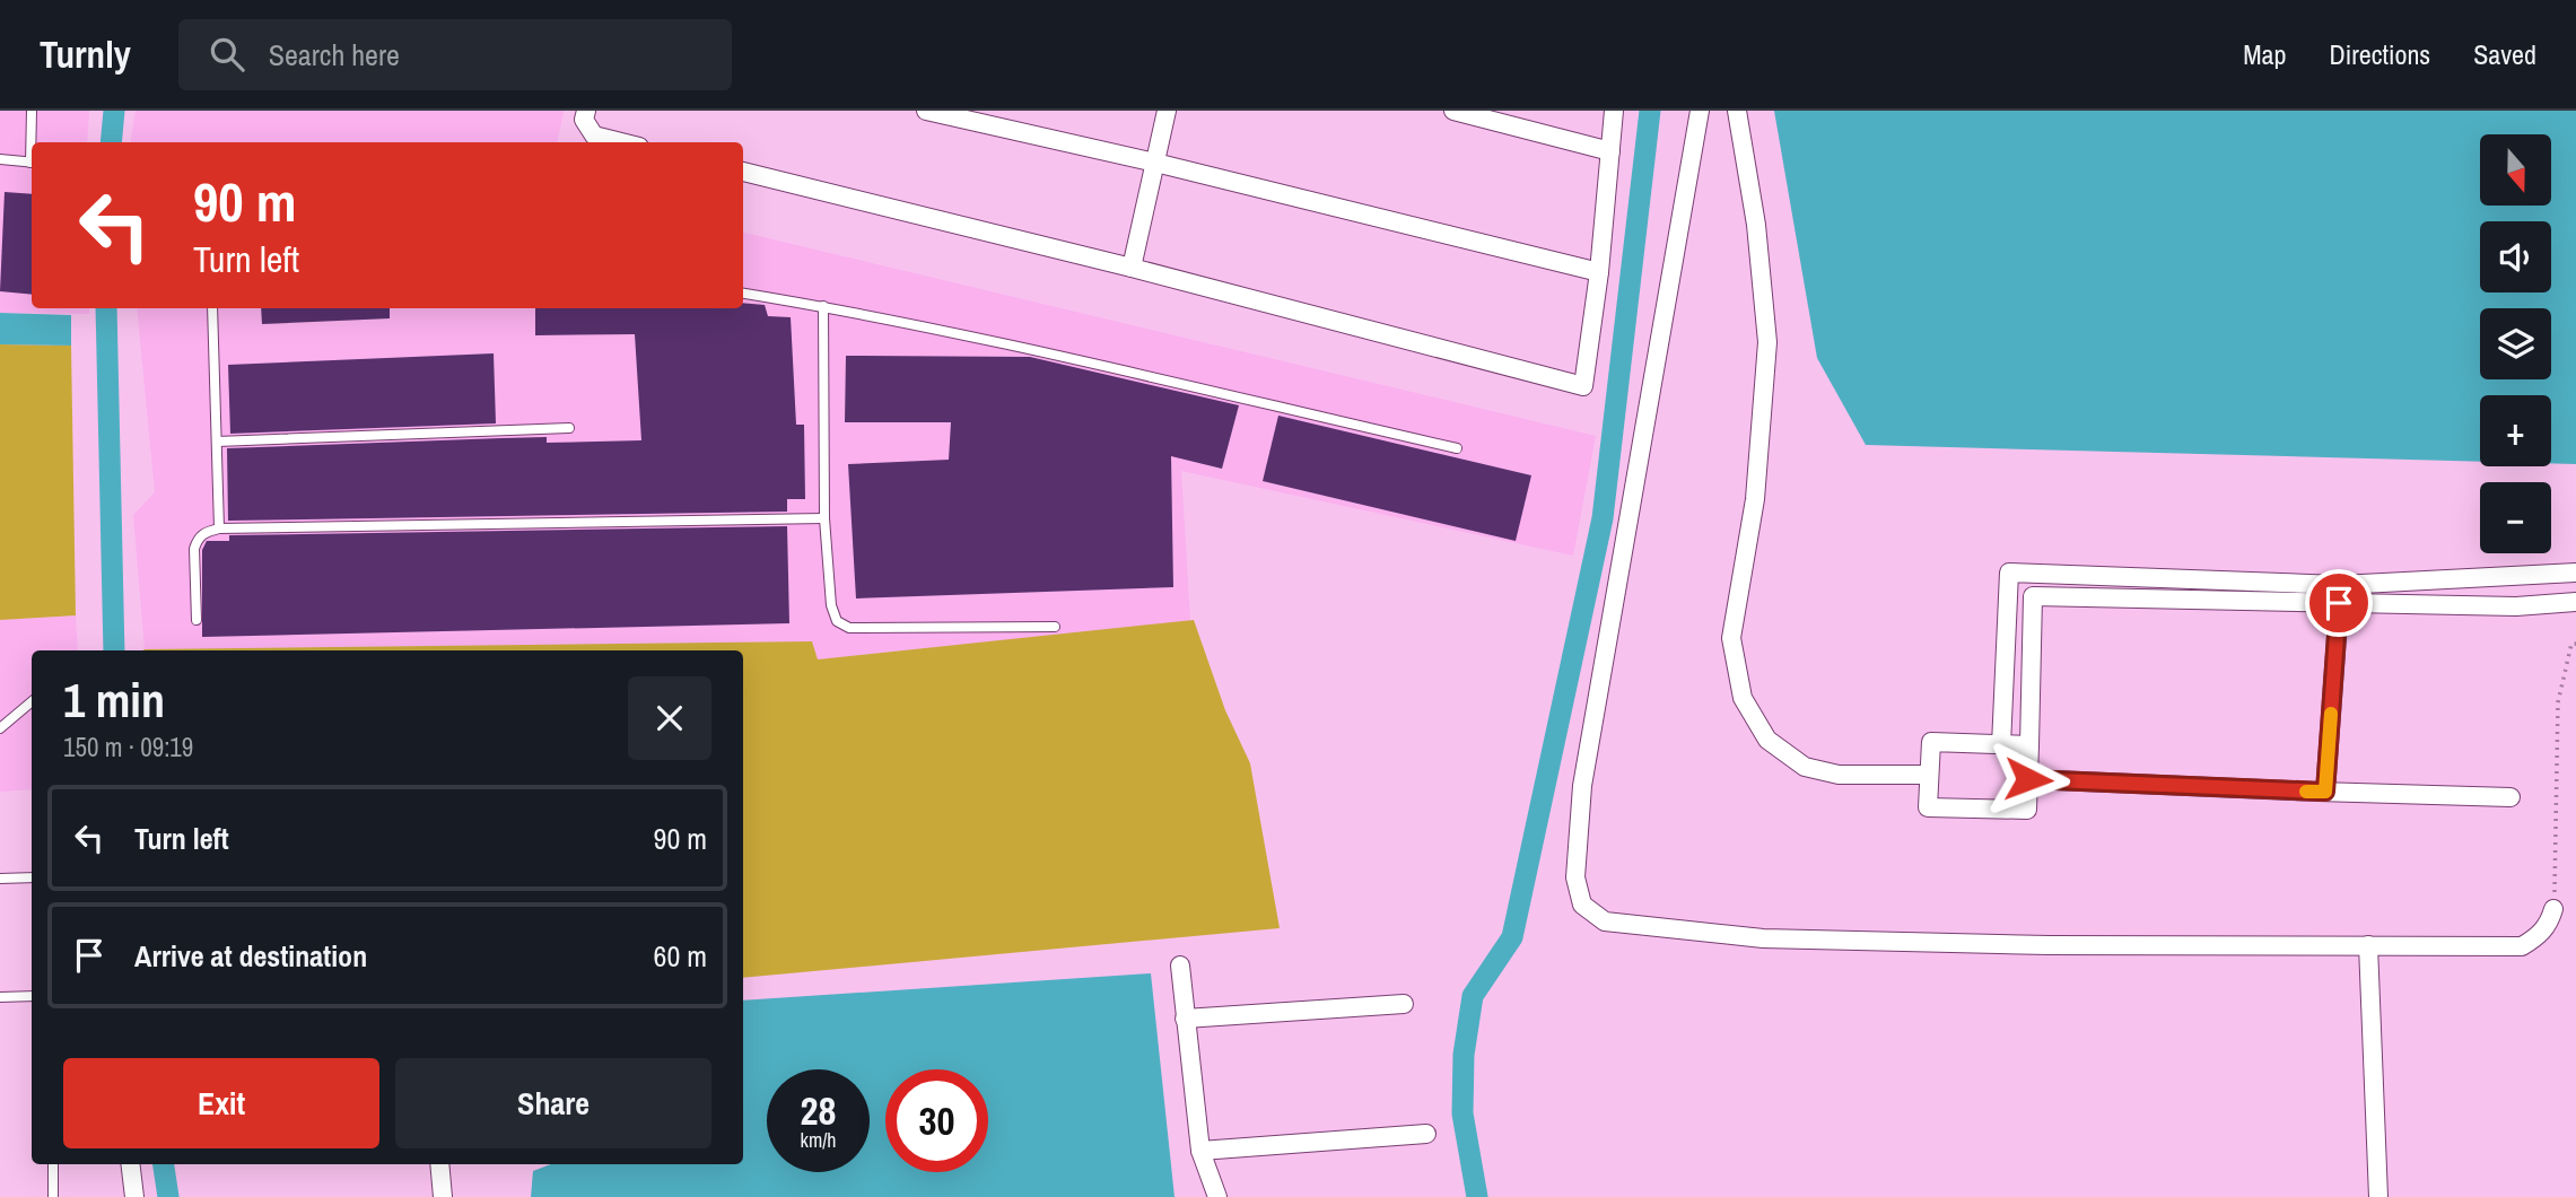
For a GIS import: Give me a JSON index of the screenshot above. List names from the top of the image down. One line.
{"north":"bottom","page":{"header":"Turnly","search":"Search here","nav":["Map","Directions","Saved"],"map_buttons":["+","−"],"turn":["90 m","Turn left"],"heading":["1 min","150 m · 09:19"],"list":[{"name":"Turn left","value":"90 m"},{"name":"Arrive at destination","value":"60 m"}],"buttons":["Exit","Share"],"speed":"28 km/h","limit":"30"}}
